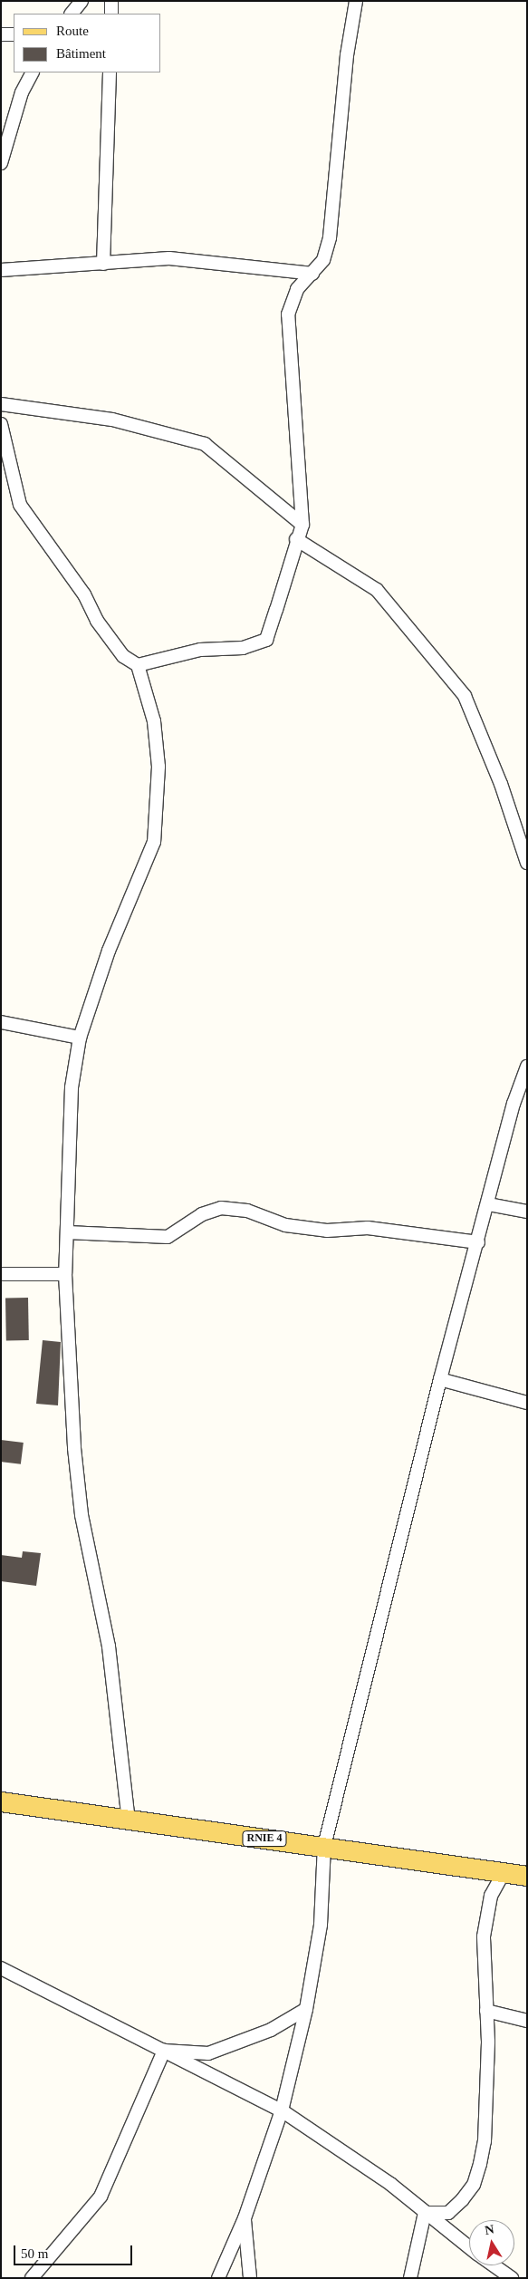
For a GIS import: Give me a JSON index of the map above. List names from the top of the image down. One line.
{"streets":{"main road":["RNIE 4"]},"legend":["Route","Bâtiment"],"scale_bar":"50 m","north":"top"}
